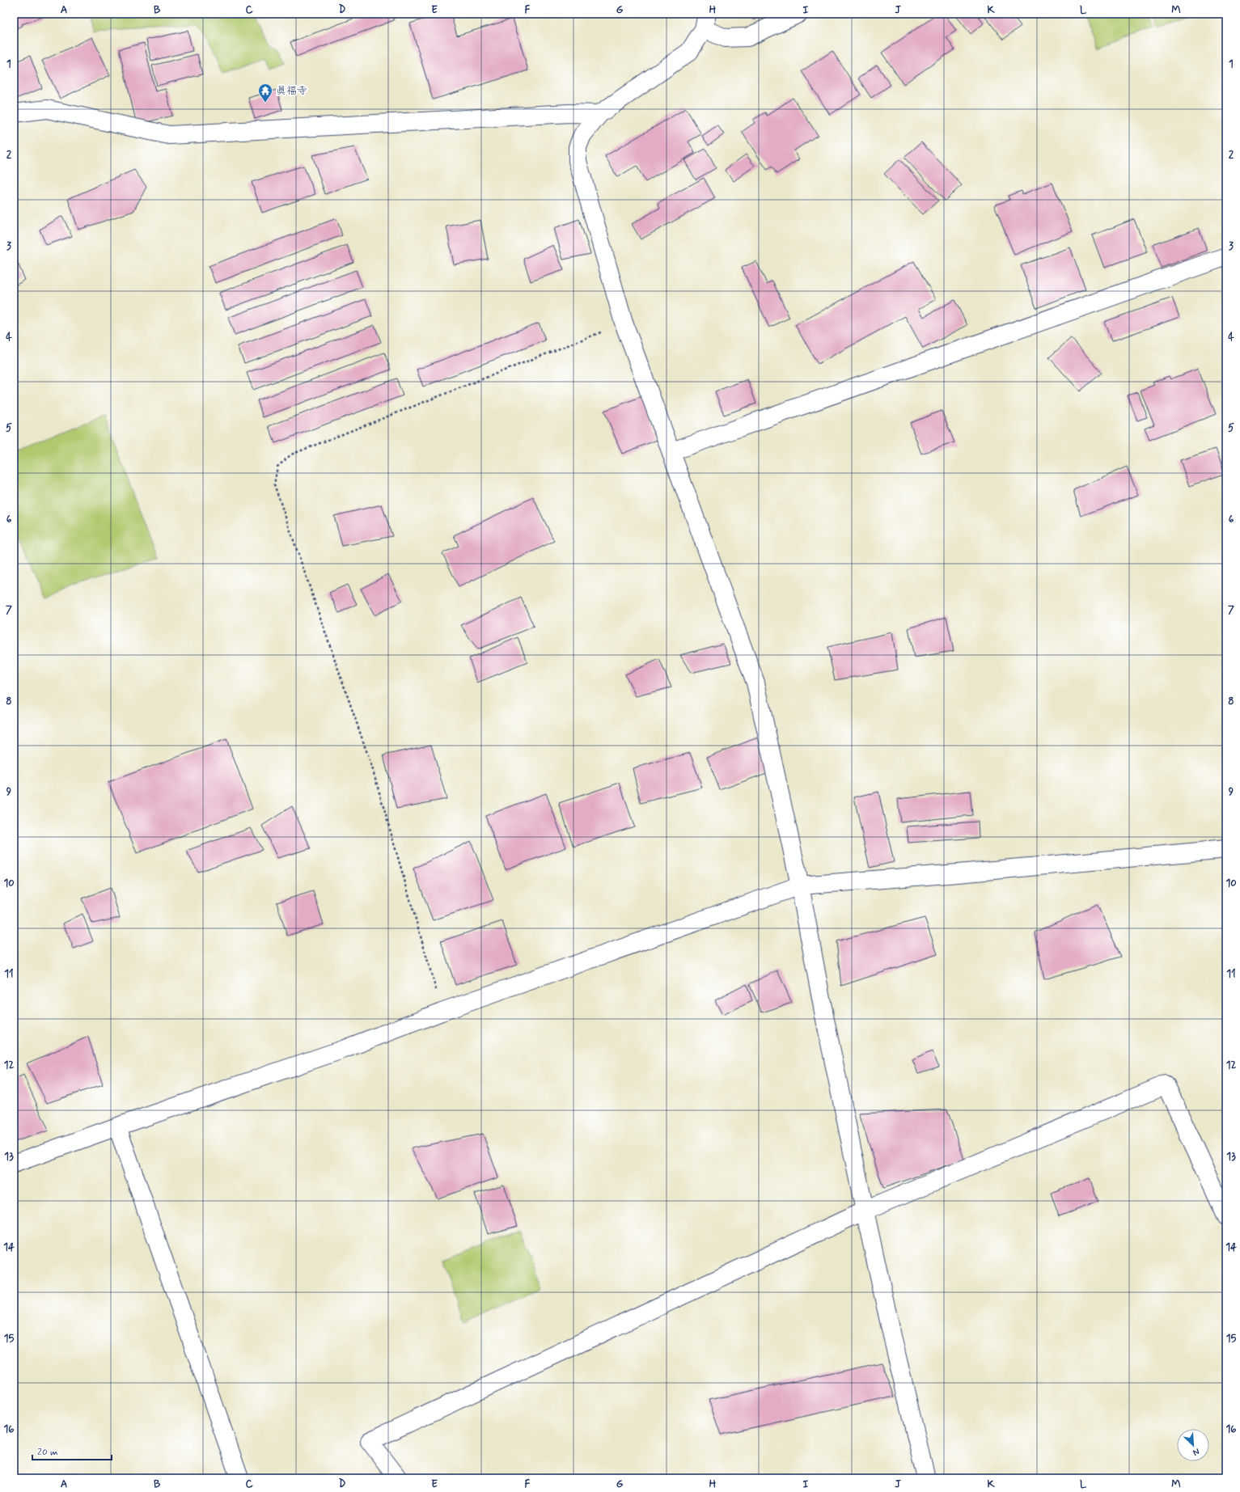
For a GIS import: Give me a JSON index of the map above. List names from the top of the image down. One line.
{"places":{"temple":["眞福寺"]},"scale_bar":"20 m","north":"bottom right","grid":{"columns":["A","B","C","D","E","F","G","H","I","J","K","L","M"],"rows":["1","2","3","4","5","6","7","8","9","10","11","12","13","14","15","16"]}}
